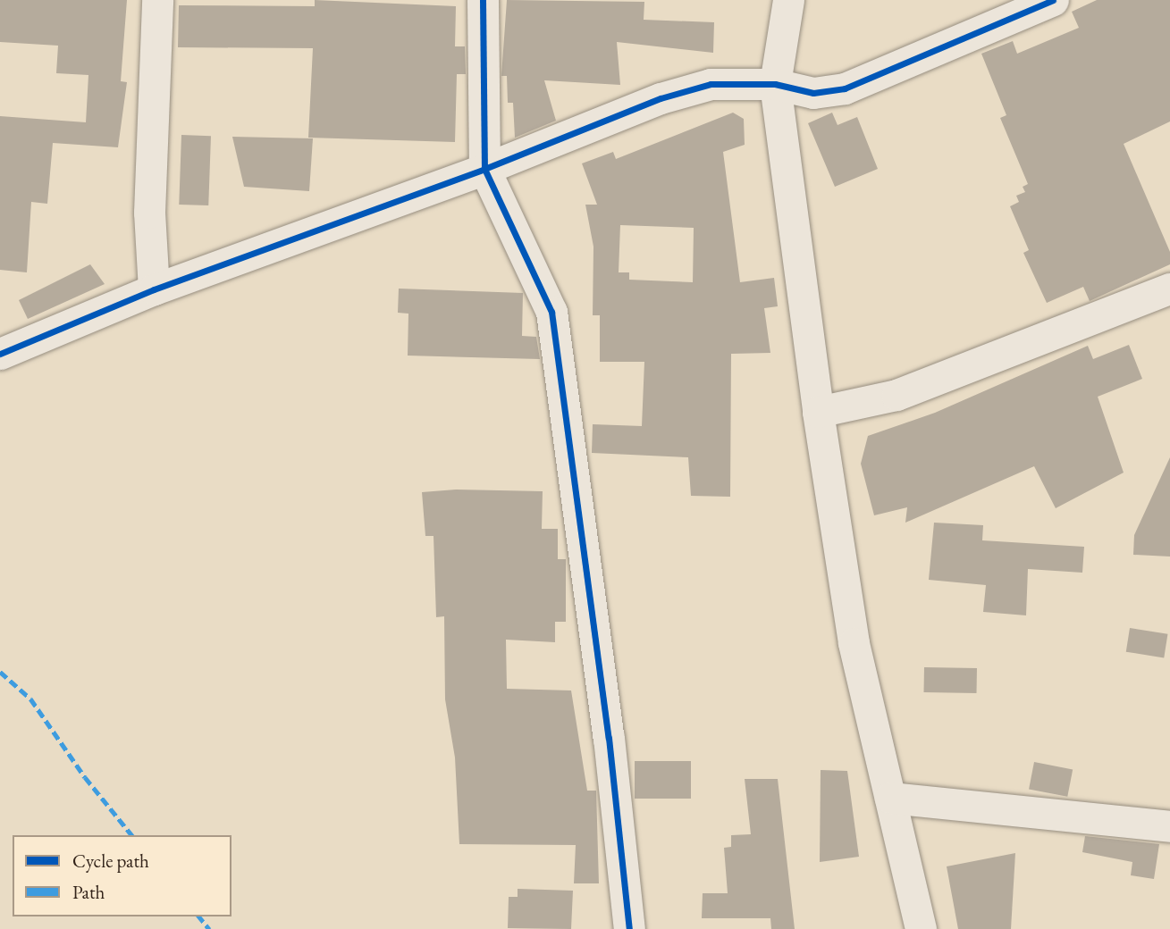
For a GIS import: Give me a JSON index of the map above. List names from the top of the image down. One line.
{"legend":["Cycle path","Path"]}
